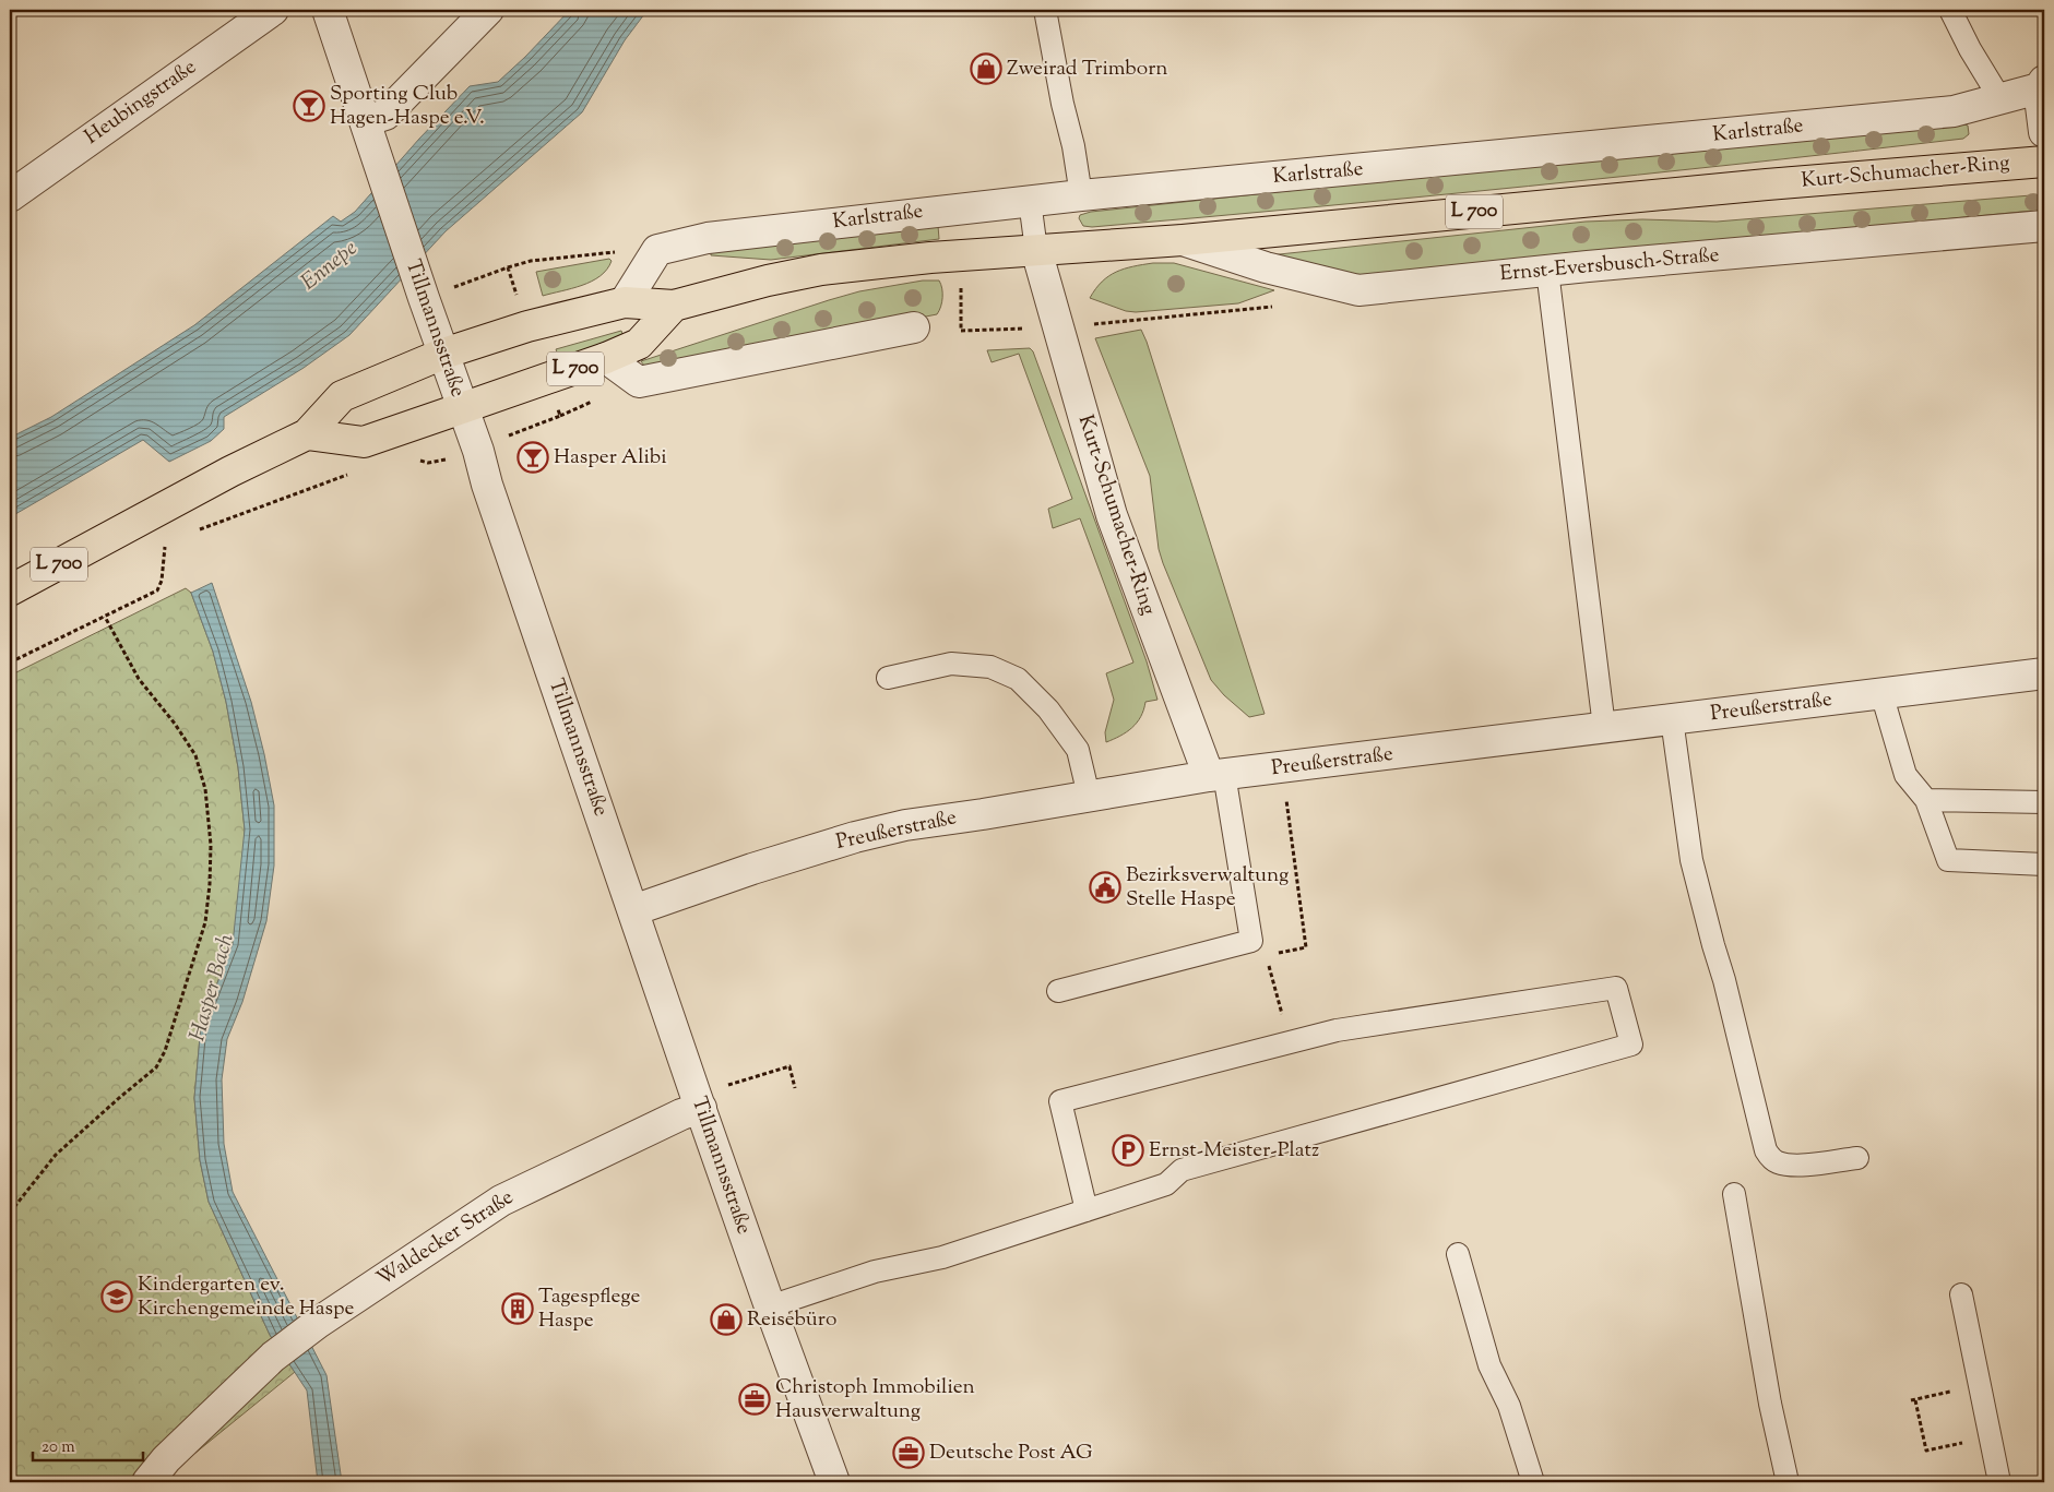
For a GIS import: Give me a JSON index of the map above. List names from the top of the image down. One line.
{"streets":{"main road":["Kurt-Schumacher-Ring","L 700"],"street":["Heubingstraße","Karlstraße","Ernst-Eversbusch-Straße","Tillmannsstraße","Preußerstraße","Waldecker Straße"]},"crossings":[["Kurt-Schumacher-Ring","L 700"],["Kurt-Schumacher-Ring","Ernst-Eversbusch-Straße"],["Kurt-Schumacher-Ring","Preußerstraße"],["L 700","Ernst-Eversbusch-Straße"],["L 700","Tillmannsstraße"],["Tillmannsstraße","Preußerstraße"],["Tillmannsstraße","Waldecker Straße"]],"water":["Ennepe","Hasper Bach"],"places":{"shop":["Zweirad Trimborn","Reisebüro"],"bar":["Sporting Club Hagen-Haspe e.V.","Hasper Alibi"],"public building":["Bezirksverwaltung Stelle Haspe"],"parking":["Ernst-Meister-Platz"],"school or university":["Kindergarten ev. Kirchengemeinde Haspe"],"building":["Tagespflege Haspe"],"office":["Christoph Immobilien Hausverwaltung","Deutsche Post AG"]},"scale_bar":"20 m"}
